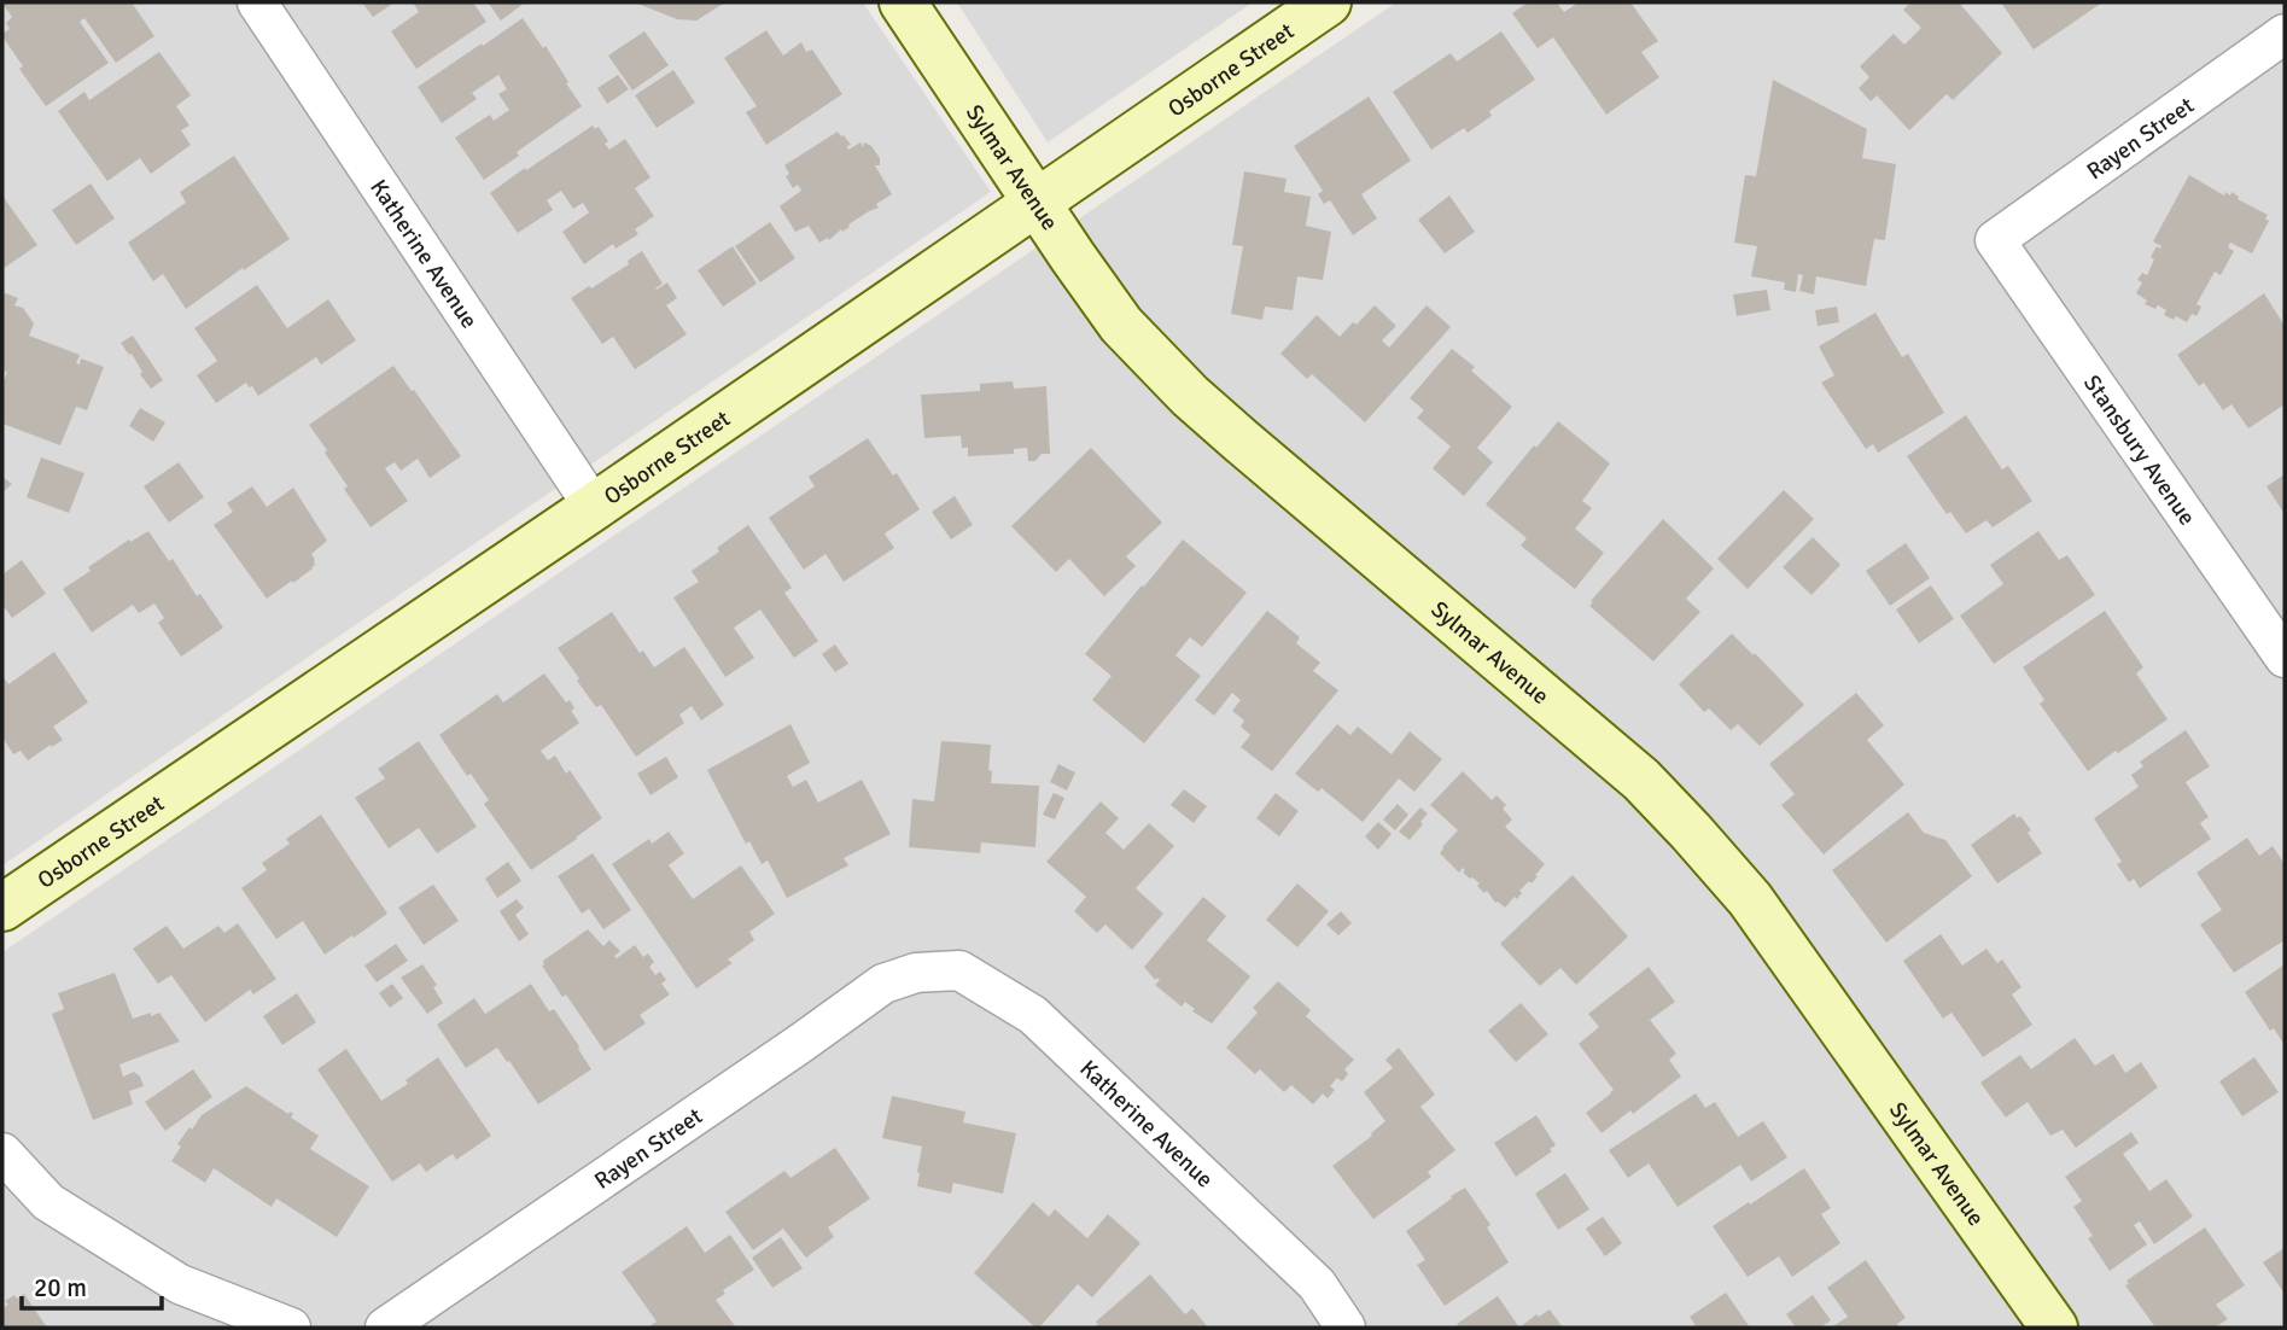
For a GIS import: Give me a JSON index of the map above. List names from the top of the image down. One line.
{"streets":{"street":["Osborne Street","Rayen Street","Sylmar Avenue","Katherine Avenue","Stansbury Avenue"]},"crossings":[["Osborne Street","Sylmar Avenue"],["Osborne Street","Katherine Avenue"],["Rayen Street","Katherine Avenue"],["Rayen Street","Stansbury Avenue"]],"scale_bar":"20 m"}
